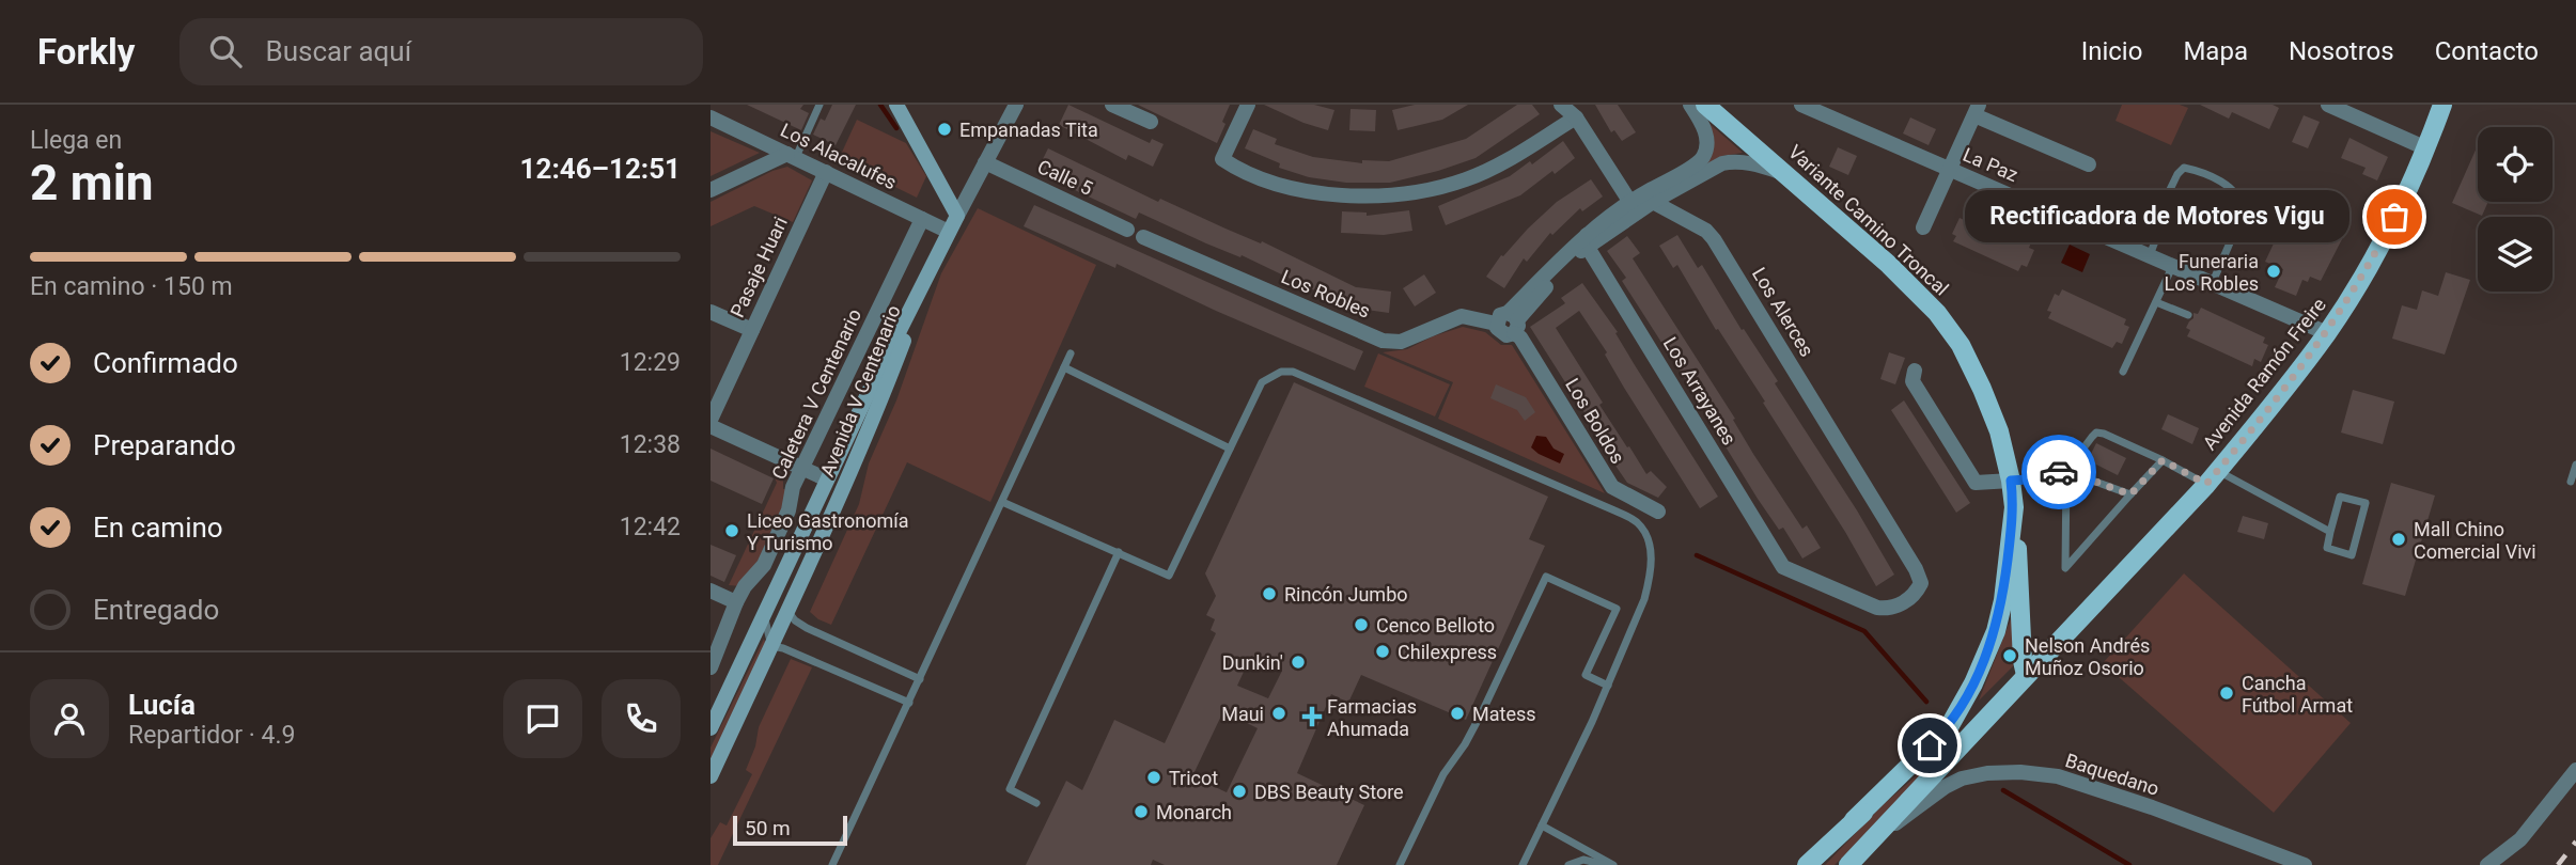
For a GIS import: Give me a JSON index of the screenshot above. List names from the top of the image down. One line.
{"streets":{"main road":["Variante Camino Troncal","Avenida Ramón Freire","Avenida V Centenario"],"street":["Los Alacalufes","La Paz","Calle 5","Pasaje Huari","Los Robles","Los Alerces","Los Arrayanes","Caletera V Centenario","Los Boldos","Baquedano"]},"crossings":[["Los Alacalufes","Pasaje Huari"],["Los Alacalufes","Avenida V Centenario"],["Los Alacalufes","Caletera V Centenario"],["La Paz","Avenida Ramón Freire"],["Calle 5","Avenida V Centenario"],["Variante Camino Troncal","Los Robles"],["Variante Camino Troncal","Avenida Ramón Freire"],["Los Robles","Los Alerces"],["Los Robles","Los Arrayanes"],["Los Robles","Los Boldos"],["Los Alerces","Los Arrayanes"],["Avenida Ramón Freire","Baquedano"]],"places":{"other":["Empanadas Tita","Rectificadora de Motores Vigu","Funeraria Los Robles","Liceo Gastronomía Y Turismo","Mall Chino Comercial Vivi","Rincón Jumbo","Cenco Belloto","Chilexpress","Nelson Andrés Muñoz Osorio","Dunkin'","Cancha Fútbol Armat","Maui","Matess","Tricot","DBS Beauty Store","Monarch"],"health":["Farmacias Ahumada"]},"scale_bar":"50 m","page":{"header":"Forkly","search":"Buscar aquí","nav":["Inicio","Mapa","Nosotros","Contacto"],"heading":["2 min","Llega en","12:46–12:51"],"panel":["Lucía","Repartidor · 4.9"],"bubble":"Rectificadora de Motores Vigu","bar":"En camino · 150 m","list":[["Confirmado","12:29"],["Preparando","12:38"],["En camino","12:42"],"Entregado"],"scale":"50 m"}}
